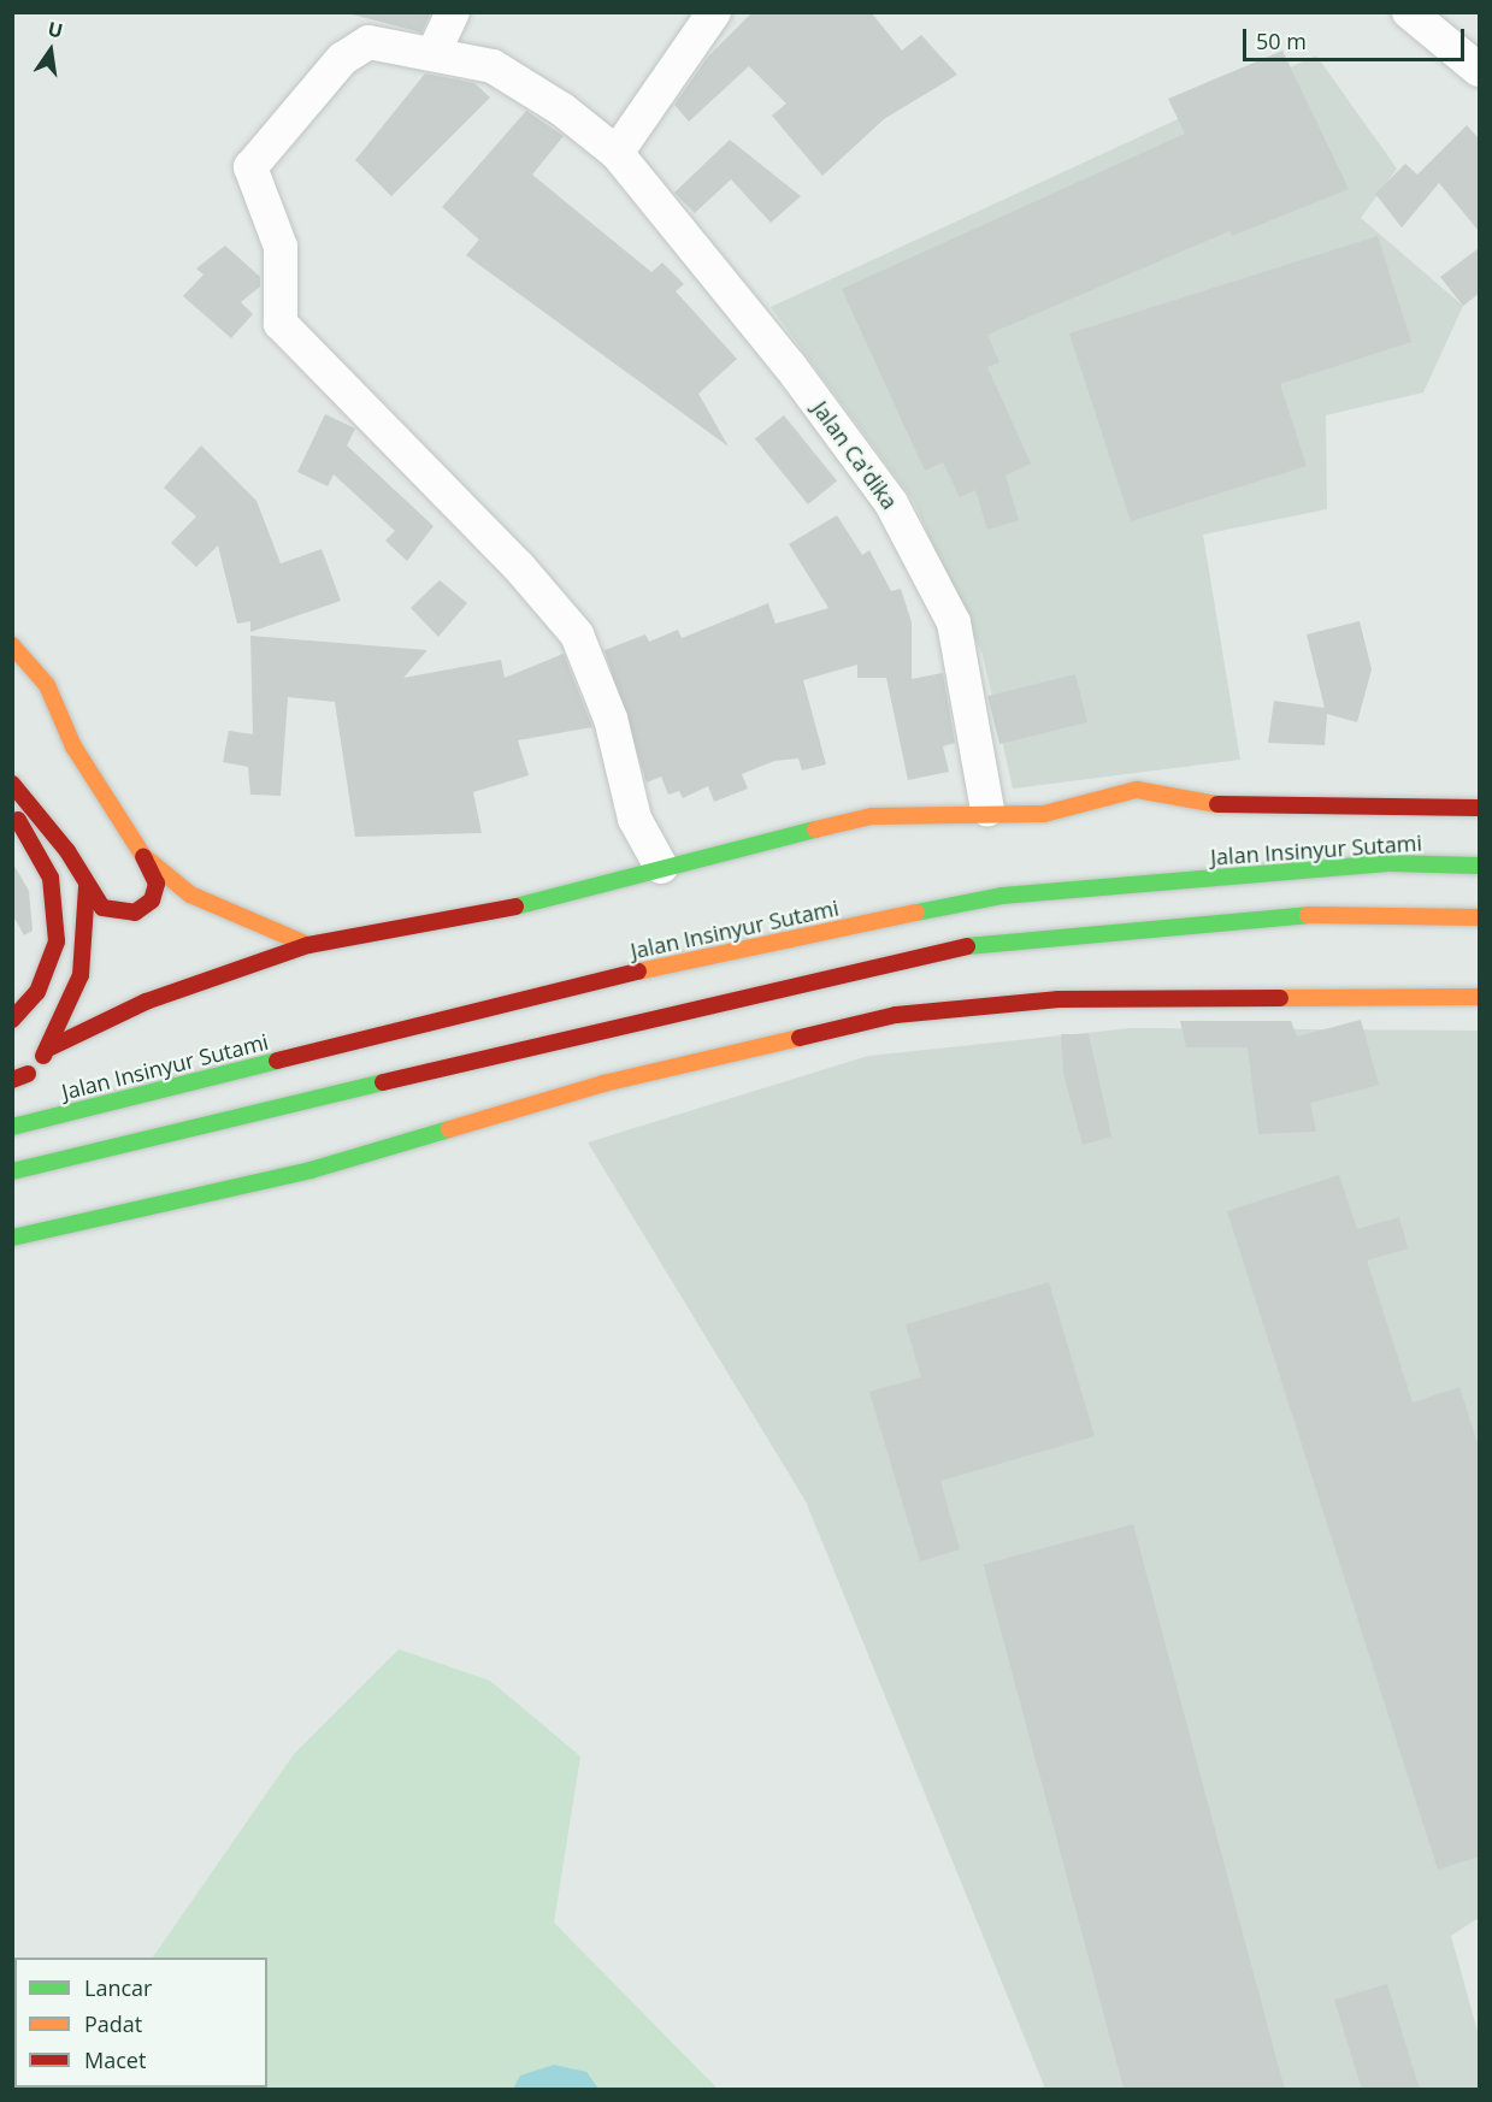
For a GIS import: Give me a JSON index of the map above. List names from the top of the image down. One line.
{"streets":{"main road":["Jalan Insinyur Sutami"],"street":["Jalan Ca'dika"]},"legend":["Lancar","Padat","Macet"],"scale_bar":"50 m","north":"top"}
